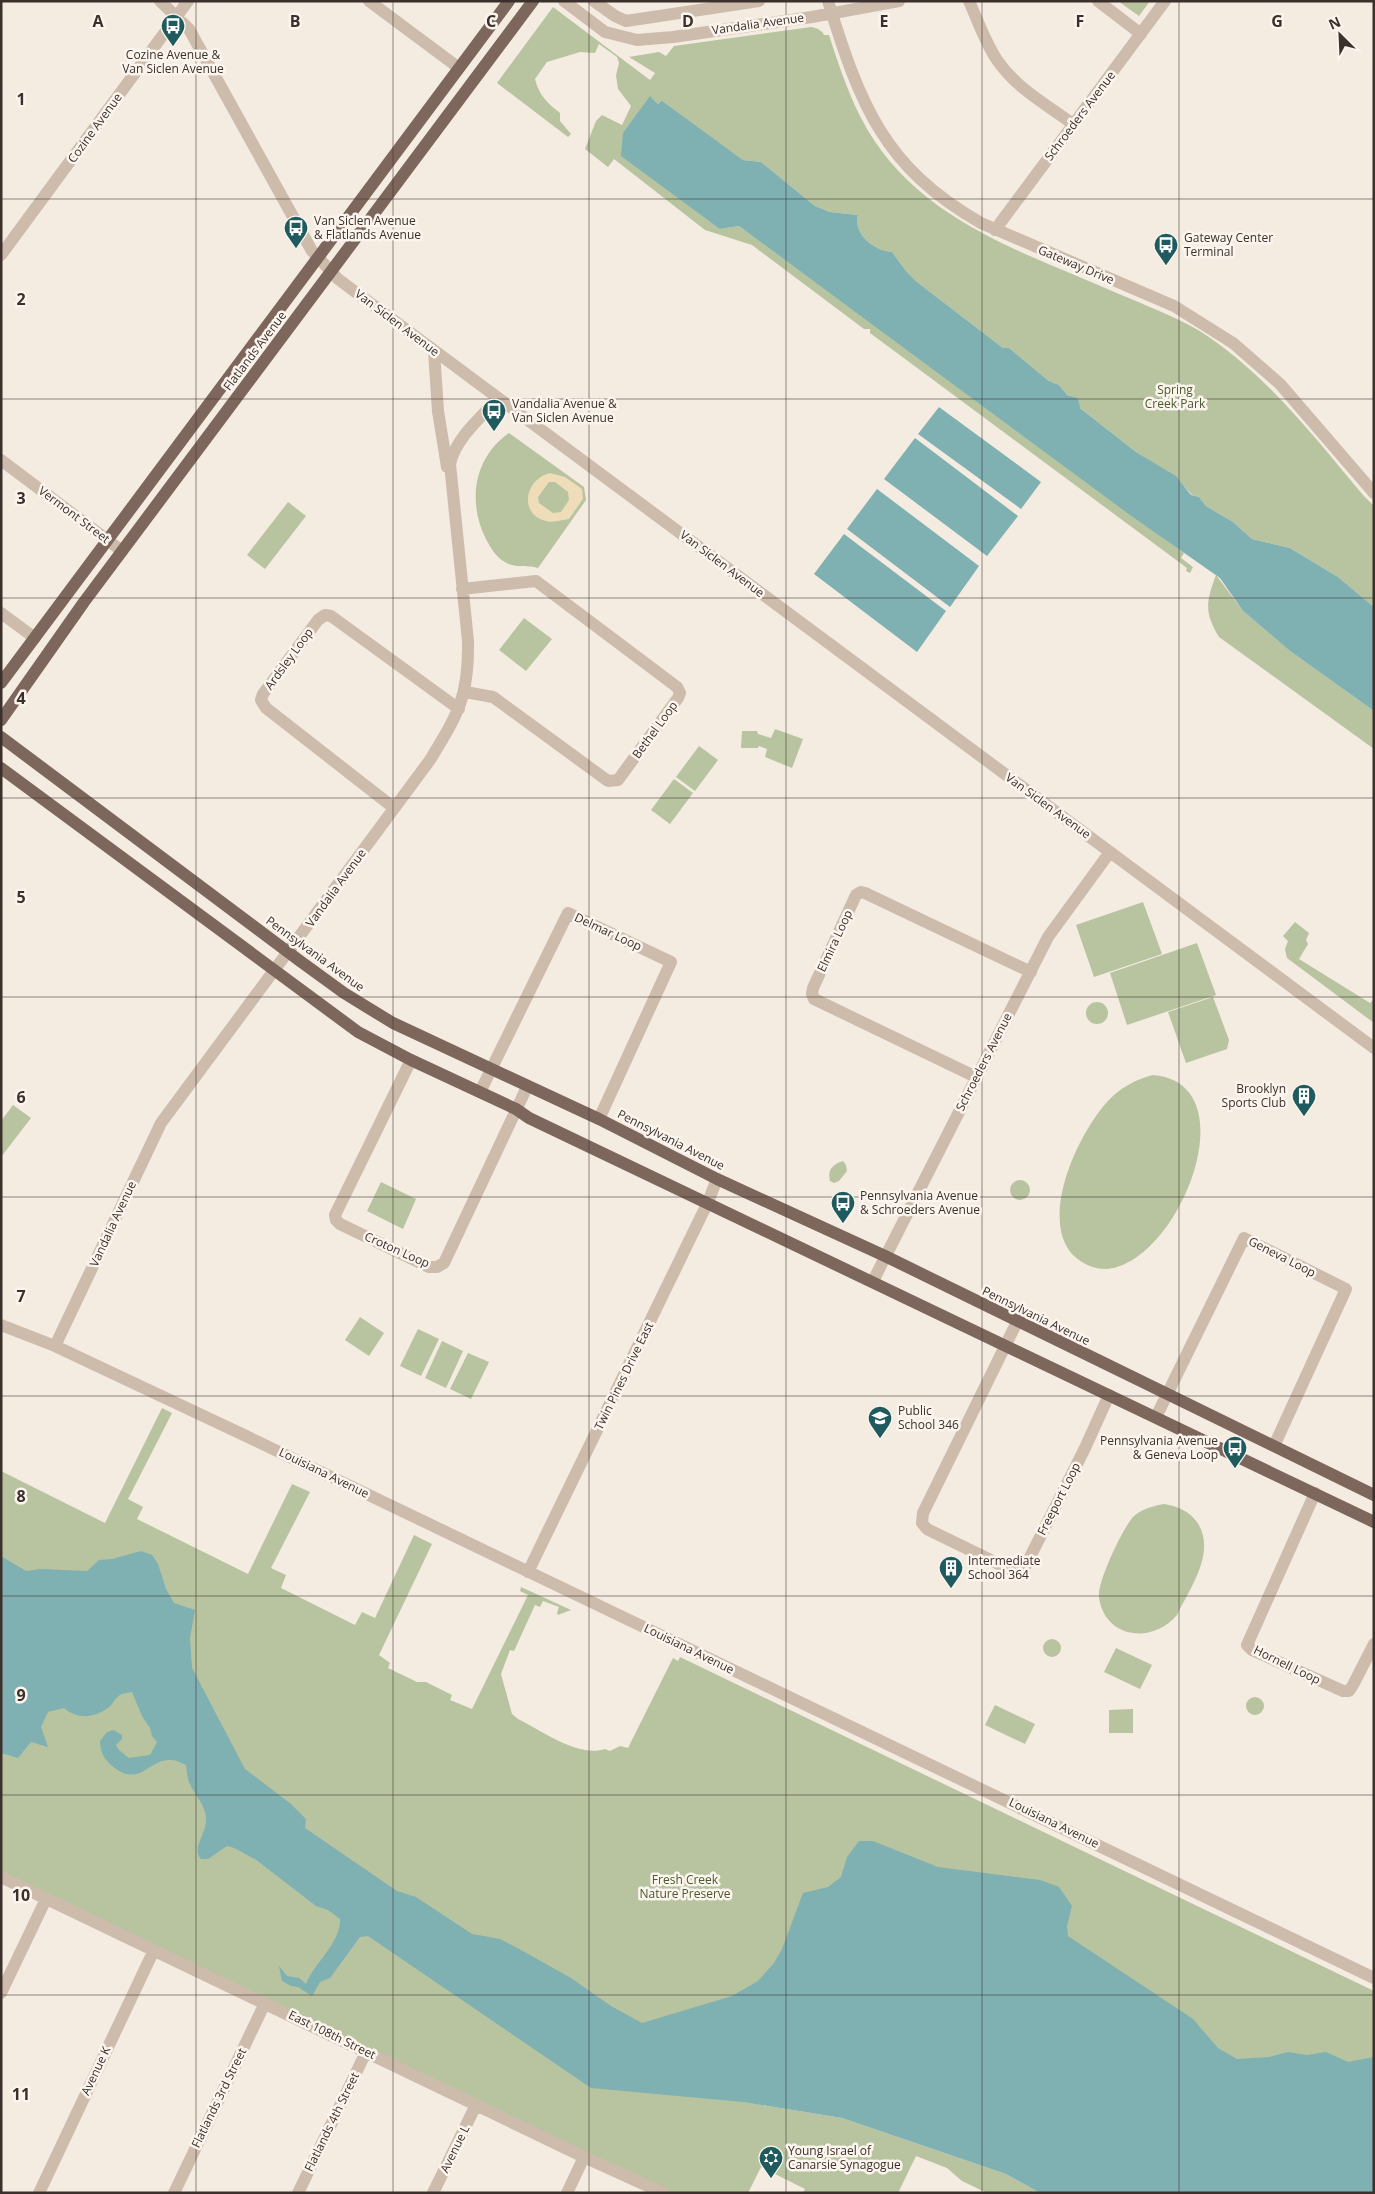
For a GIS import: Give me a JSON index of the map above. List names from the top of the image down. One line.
{"streets":{"main road":["Flatlands Avenue","Pennsylvania Avenue"],"street":["Vandalia Avenue","Schroeders Avenue","Cozine Avenue","Gateway Drive","Van Siclen Avenue","Vermont Street","Ardsley Loop","Bethel Loop","Delmar Loop","Elmira Loop","Croton Loop","Geneva Loop","Twin Pines Drive East","Louisiana Avenue","Freeport Loop","Hornell Loop","East 108th Street","Avenue K","Flatlands 3rd Street","Flatlands 4th Street","Avenue L"]},"crossings":[["Vandalia Avenue","Gateway Drive"],["Vandalia Avenue","Van Siclen Avenue"],["Vandalia Avenue","Ardsley Loop"],["Vandalia Avenue","Bethel Loop"],["Vandalia Avenue","Pennsylvania Avenue"],["Vandalia Avenue","Louisiana Avenue"],["Schroeders Avenue","Gateway Drive"],["Schroeders Avenue","Van Siclen Avenue"],["Schroeders Avenue","Elmira Loop"],["Schroeders Avenue","Pennsylvania Avenue"],["Cozine Avenue","Van Siclen Avenue"],["Van Siclen Avenue","Flatlands Avenue"],["Flatlands Avenue","Vermont Street"],["Delmar Loop","Pennsylvania Avenue"],["Pennsylvania Avenue","Croton Loop"],["Pennsylvania Avenue","Geneva Loop"],["Pennsylvania Avenue","Twin Pines Drive East"],["Pennsylvania Avenue","Freeport Loop"],["Twin Pines Drive East","Louisiana Avenue"],["East 108th Street","Avenue K"],["East 108th Street","Flatlands 3rd Street"],["East 108th Street","Flatlands 4th Street"],["East 108th Street","Avenue L"]],"parks":["Spring Creek Park","Fresh Creek Nature Preserve"],"places":{"bus stop":["Cozine Avenue & Van Siclen Avenue","Van Siclen Avenue & Flatlands Avenue","Gateway Center Terminal","Vandalia Avenue & Van Siclen Avenue","Pennsylvania Avenue & Schroeders Avenue","Pennsylvania Avenue & Geneva Loop"],"building":["Brooklyn Sports Club","Intermediate School 364"],"school or university":["Public School 346"],"synagogue":["Young Israel of Canarsie Synagogue"]},"north":"top left","grid":{"columns":["A","B","C","D","E","F","G"],"rows":["1","2","3","4","5","6","7","8","9","10","11"]}}
